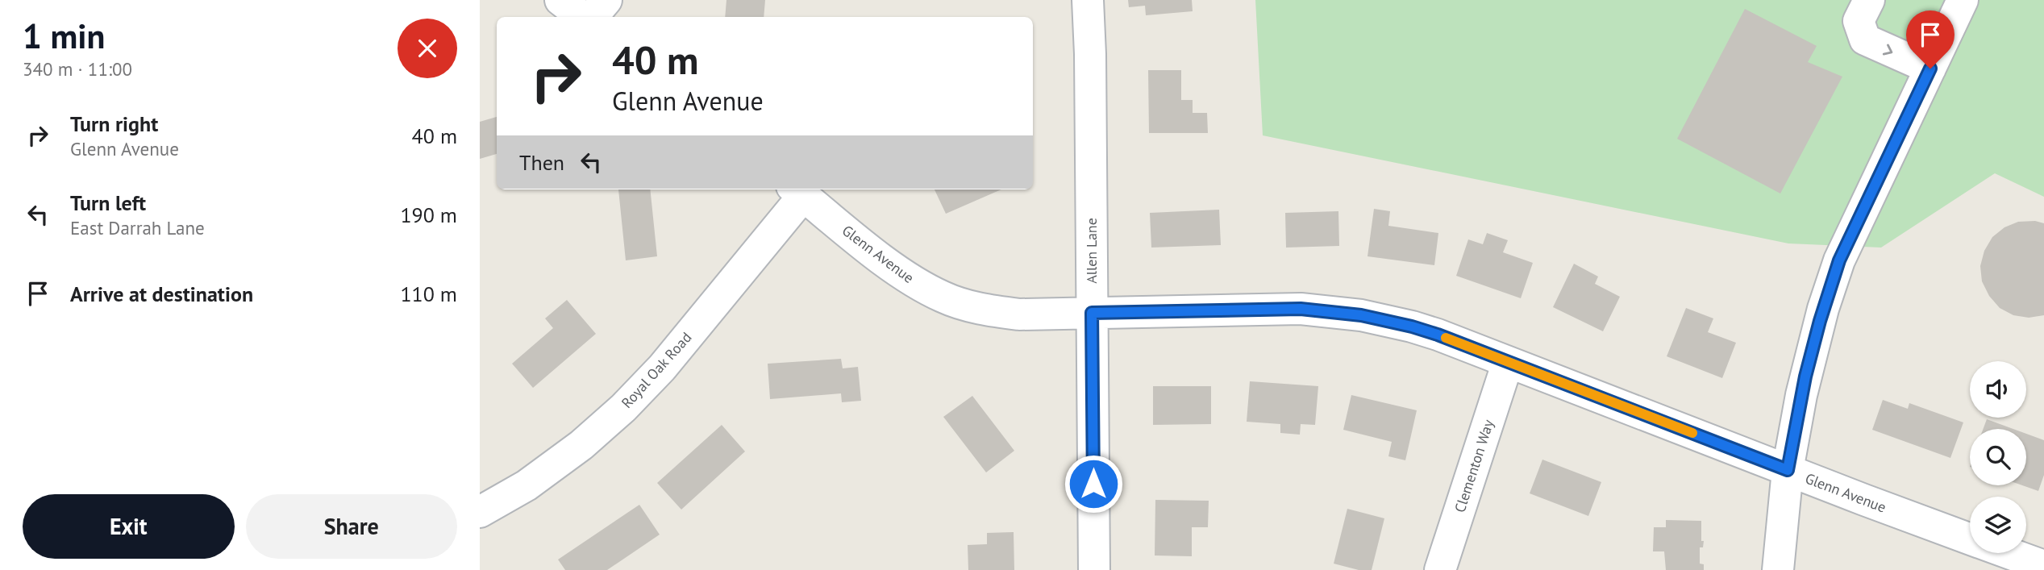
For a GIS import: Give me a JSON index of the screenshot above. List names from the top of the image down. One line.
{"streets":{"street":["Allen Lane","Glenn Avenue","Royal Oak Road","Clementon Way"]},"crossings":[["Allen Lane","Glenn Avenue"],["Glenn Avenue","Royal Oak Road"],["Glenn Avenue","Clementon Way"]],"page":{"heading":["1 min","340 m · 11:00"],"turn":["40 m","Glenn Avenue"],"list":[{"name":"Turn right","note":"Glenn Avenue","value":"40 m"},{"name":"Turn left","note":"East Darrah Lane","value":"190 m"},{"name":"Arrive at destination","value":"110 m"}],"then":"Then","buttons":["Exit","Share"]}}
